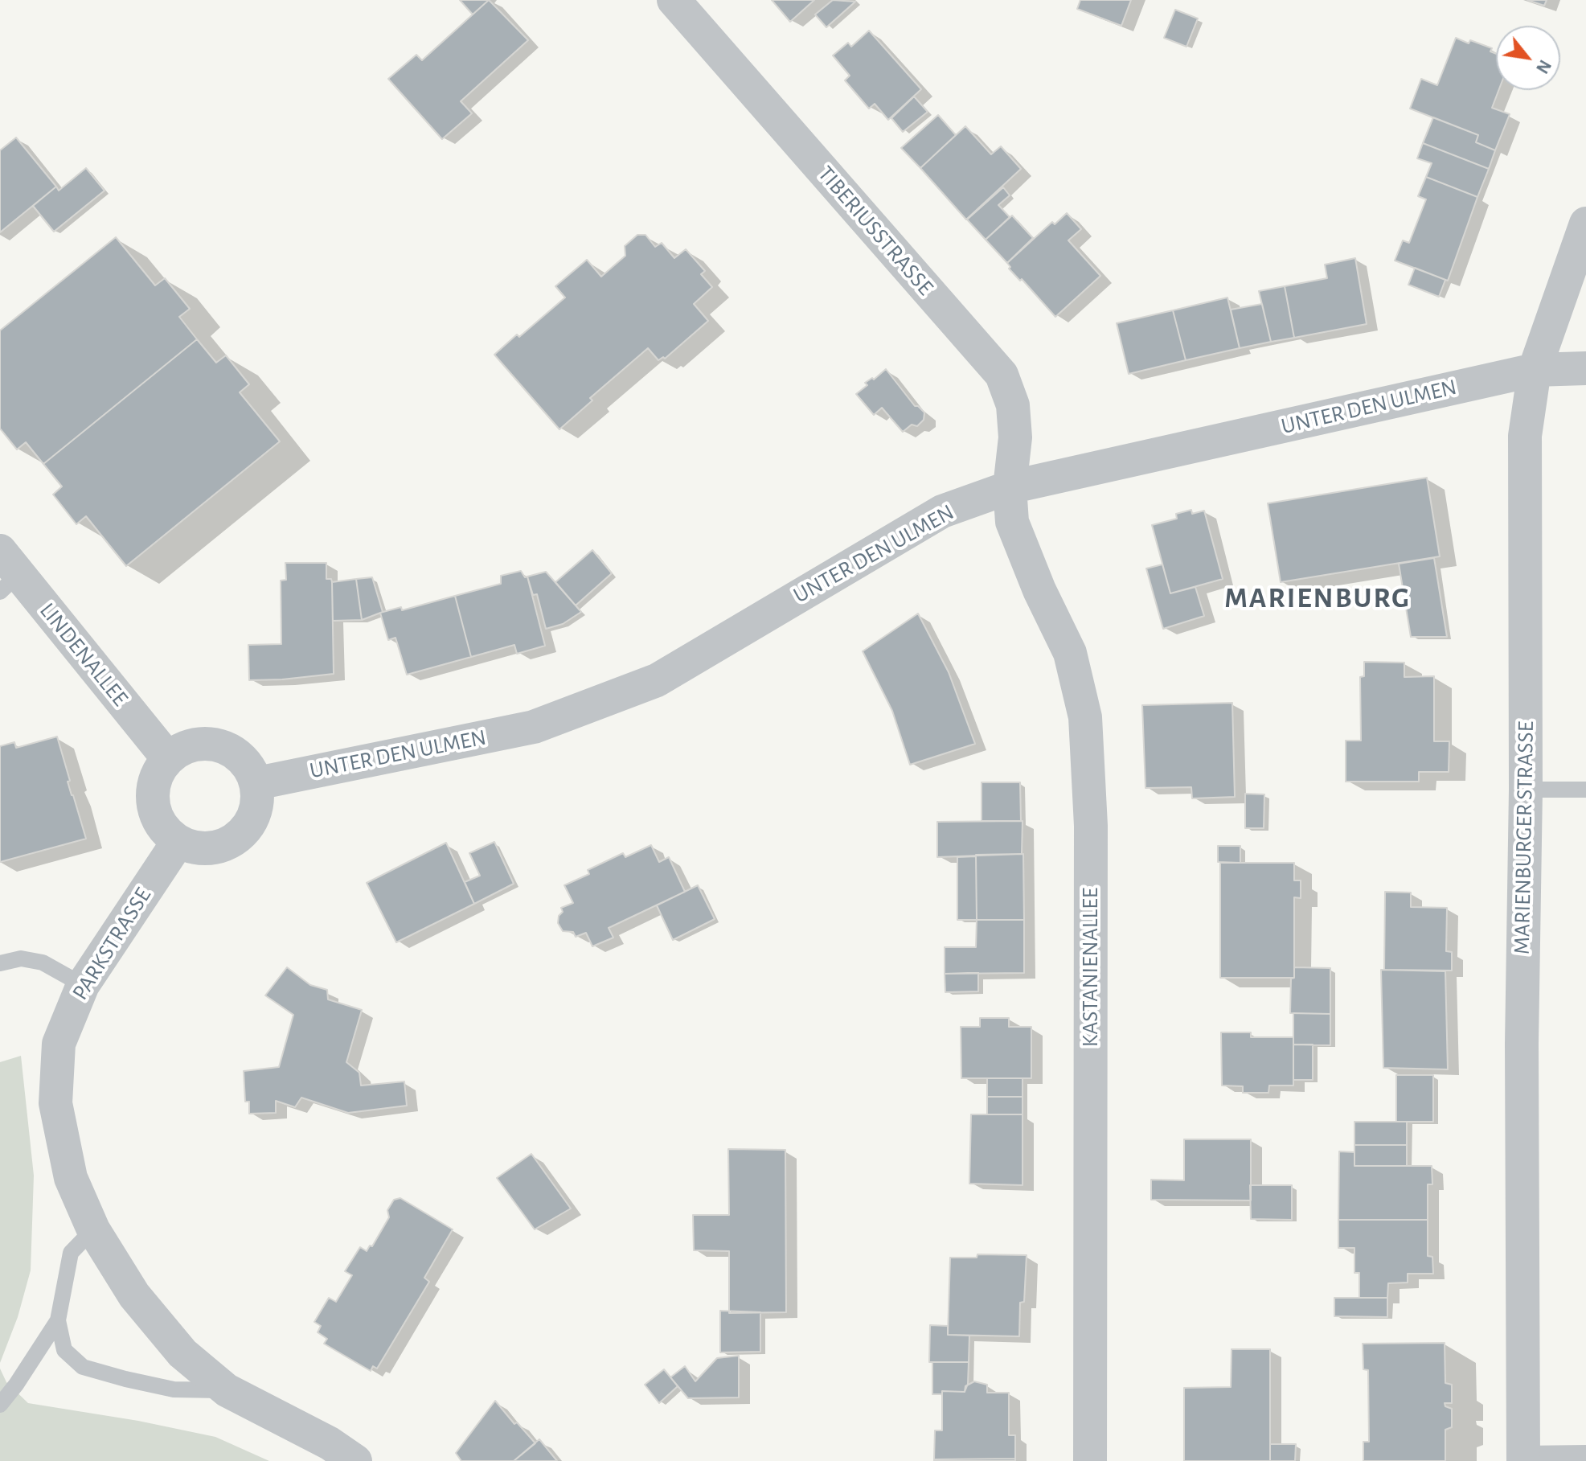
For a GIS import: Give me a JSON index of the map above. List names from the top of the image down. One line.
{"streets":{"street":["TIBERIUSSTRASSE","UNTER DEN ULMEN","LINDENALLEE","MARIENBURGER STRASSE","PARKSTRASSE","KASTANIENALLEE"]},"crossings":[["TIBERIUSSTRASSE","UNTER DEN ULMEN"],["TIBERIUSSTRASSE","KASTANIENALLEE"],["UNTER DEN ULMEN","LINDENALLEE"],["UNTER DEN ULMEN","MARIENBURGER STRASSE"],["UNTER DEN ULMEN","PARKSTRASSE"],["UNTER DEN ULMEN","KASTANIENALLEE"],["LINDENALLEE","PARKSTRASSE"]],"districts":["MARIENBURG"],"north":"bottom right"}
